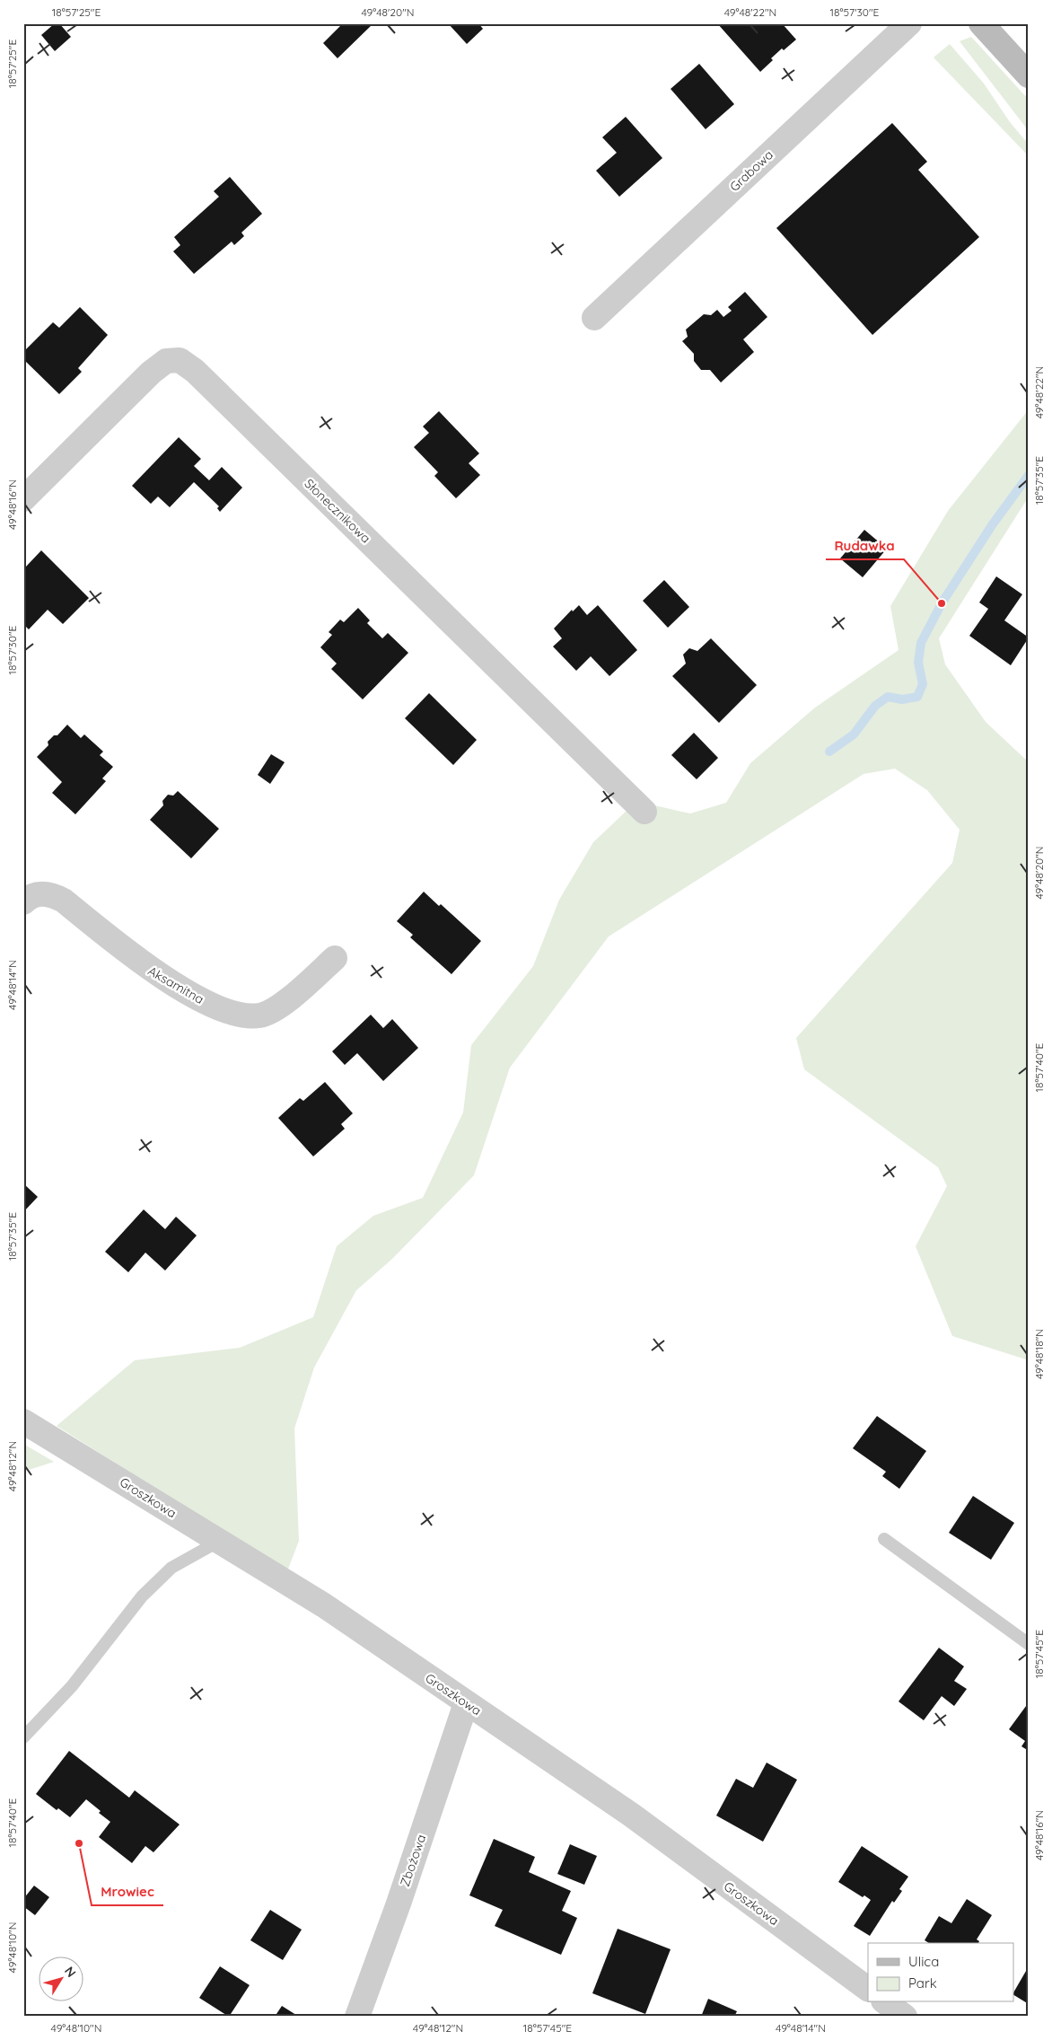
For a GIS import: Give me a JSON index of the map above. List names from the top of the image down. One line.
{"streets":{"street":["Grabowa","Słonecznikowa","Aksamitna","Groszkowa","Zbożowa"]},"crossings":[["Groszkowa","Zbożowa"]],"places":["Rudawka","Mrowiec"],"legend":["Ulica","Park"],"north":"top right","coordinates":["18°57'25\"E","49°48'20\"N","49°48'22\"N","18°57'30\"E","18°57'35\"E","49°48'16\"N","49°48'14\"N","18°57'40\"E","49°48'18\"N","49°48'12\"N","18°57'45\"E","49°48'10\"N"]}
